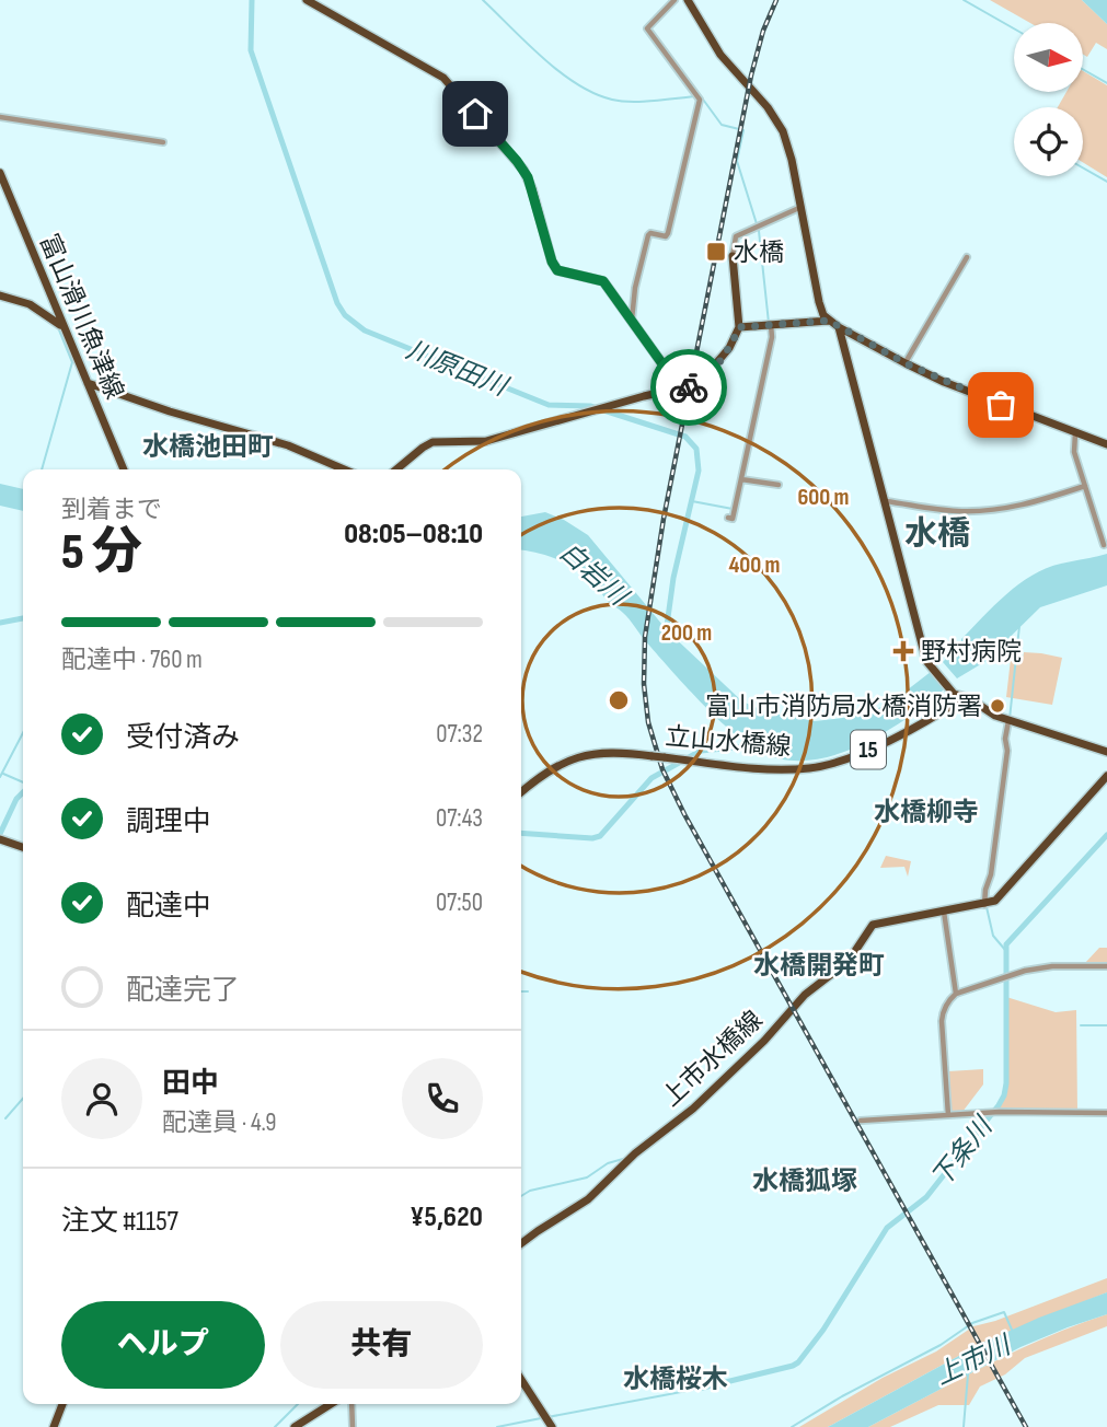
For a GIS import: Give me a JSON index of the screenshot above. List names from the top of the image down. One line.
{"streets":{"main road":["富山滑川魚津線","立山水橋線","15","上市水橋線"]},"districts":["水橋池田町","水橋","水橋柳寺","水橋開発町","水橋狐塚","水橋桜木"],"water":["川原田川","白岩川","下条川","上市川"],"places":{"transit":["水橋"],"health":["野村病院"],"other":["富山市消防局水橋消防署"]},"north":"right","page":{"heading":["5 分","到着まで","08:05–08:10"],"panel":["田中","配達員 · 4.9","注文 #1157","¥5,620"],"bar":"配達中 · 760 m","list":[["受付済み","07:32"],["調理中","07:43"],["配達中","07:50"],"配達完了"],"buttons":["ヘルプ","共有"]},"rings":["600 m","400 m","200 m"]}
